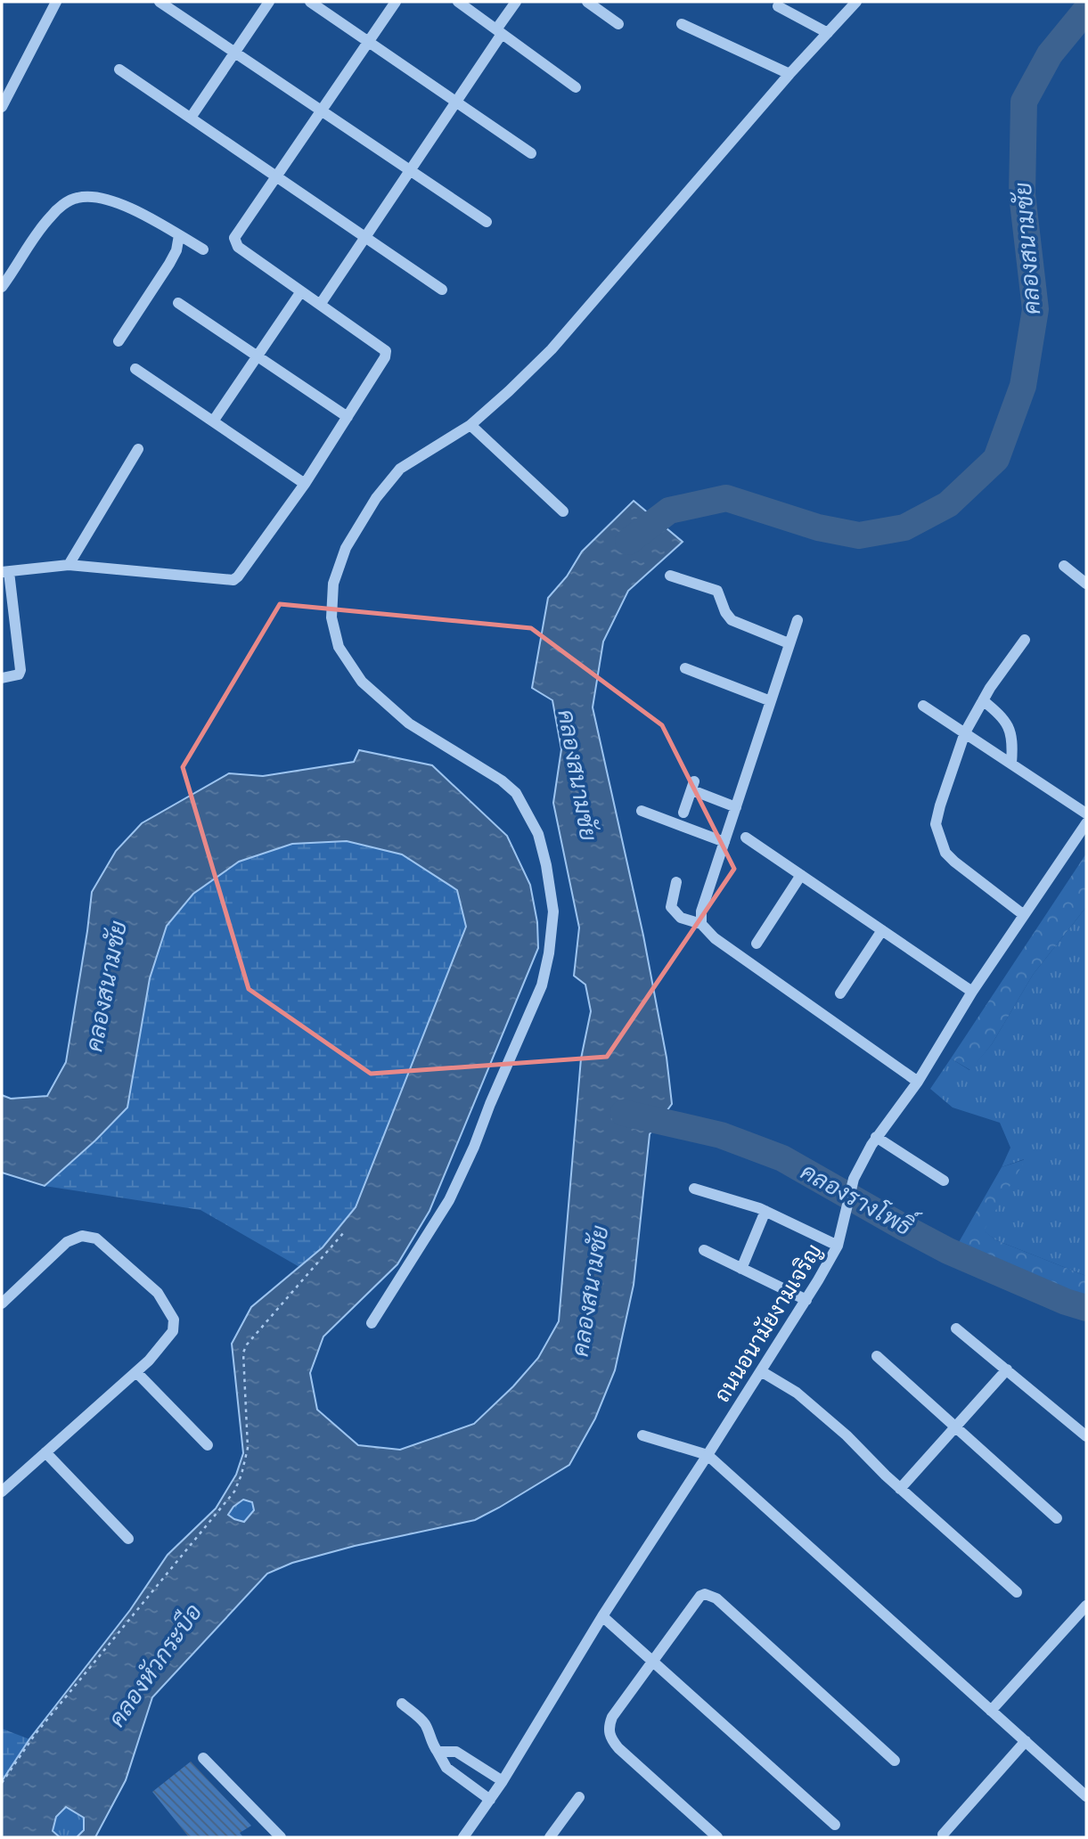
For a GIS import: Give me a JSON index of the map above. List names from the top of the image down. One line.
{"streets":{"street":["ถนนอนามัยงามเจริญ"]},"water":["คลองสนามชัย","คลองรางโพธิ์","คลองหัวกระบือ"]}
